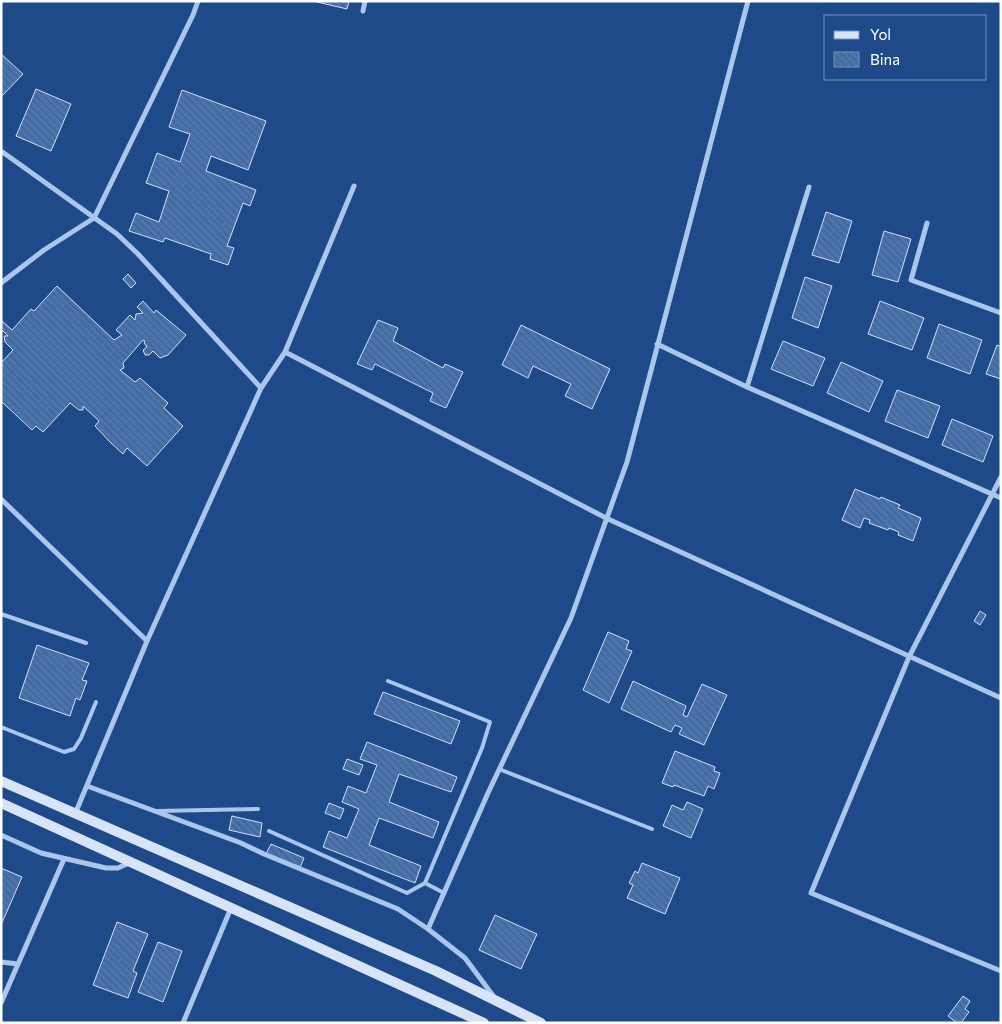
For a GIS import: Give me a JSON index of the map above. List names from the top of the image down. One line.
{"legend":["Yol","Bina"]}
